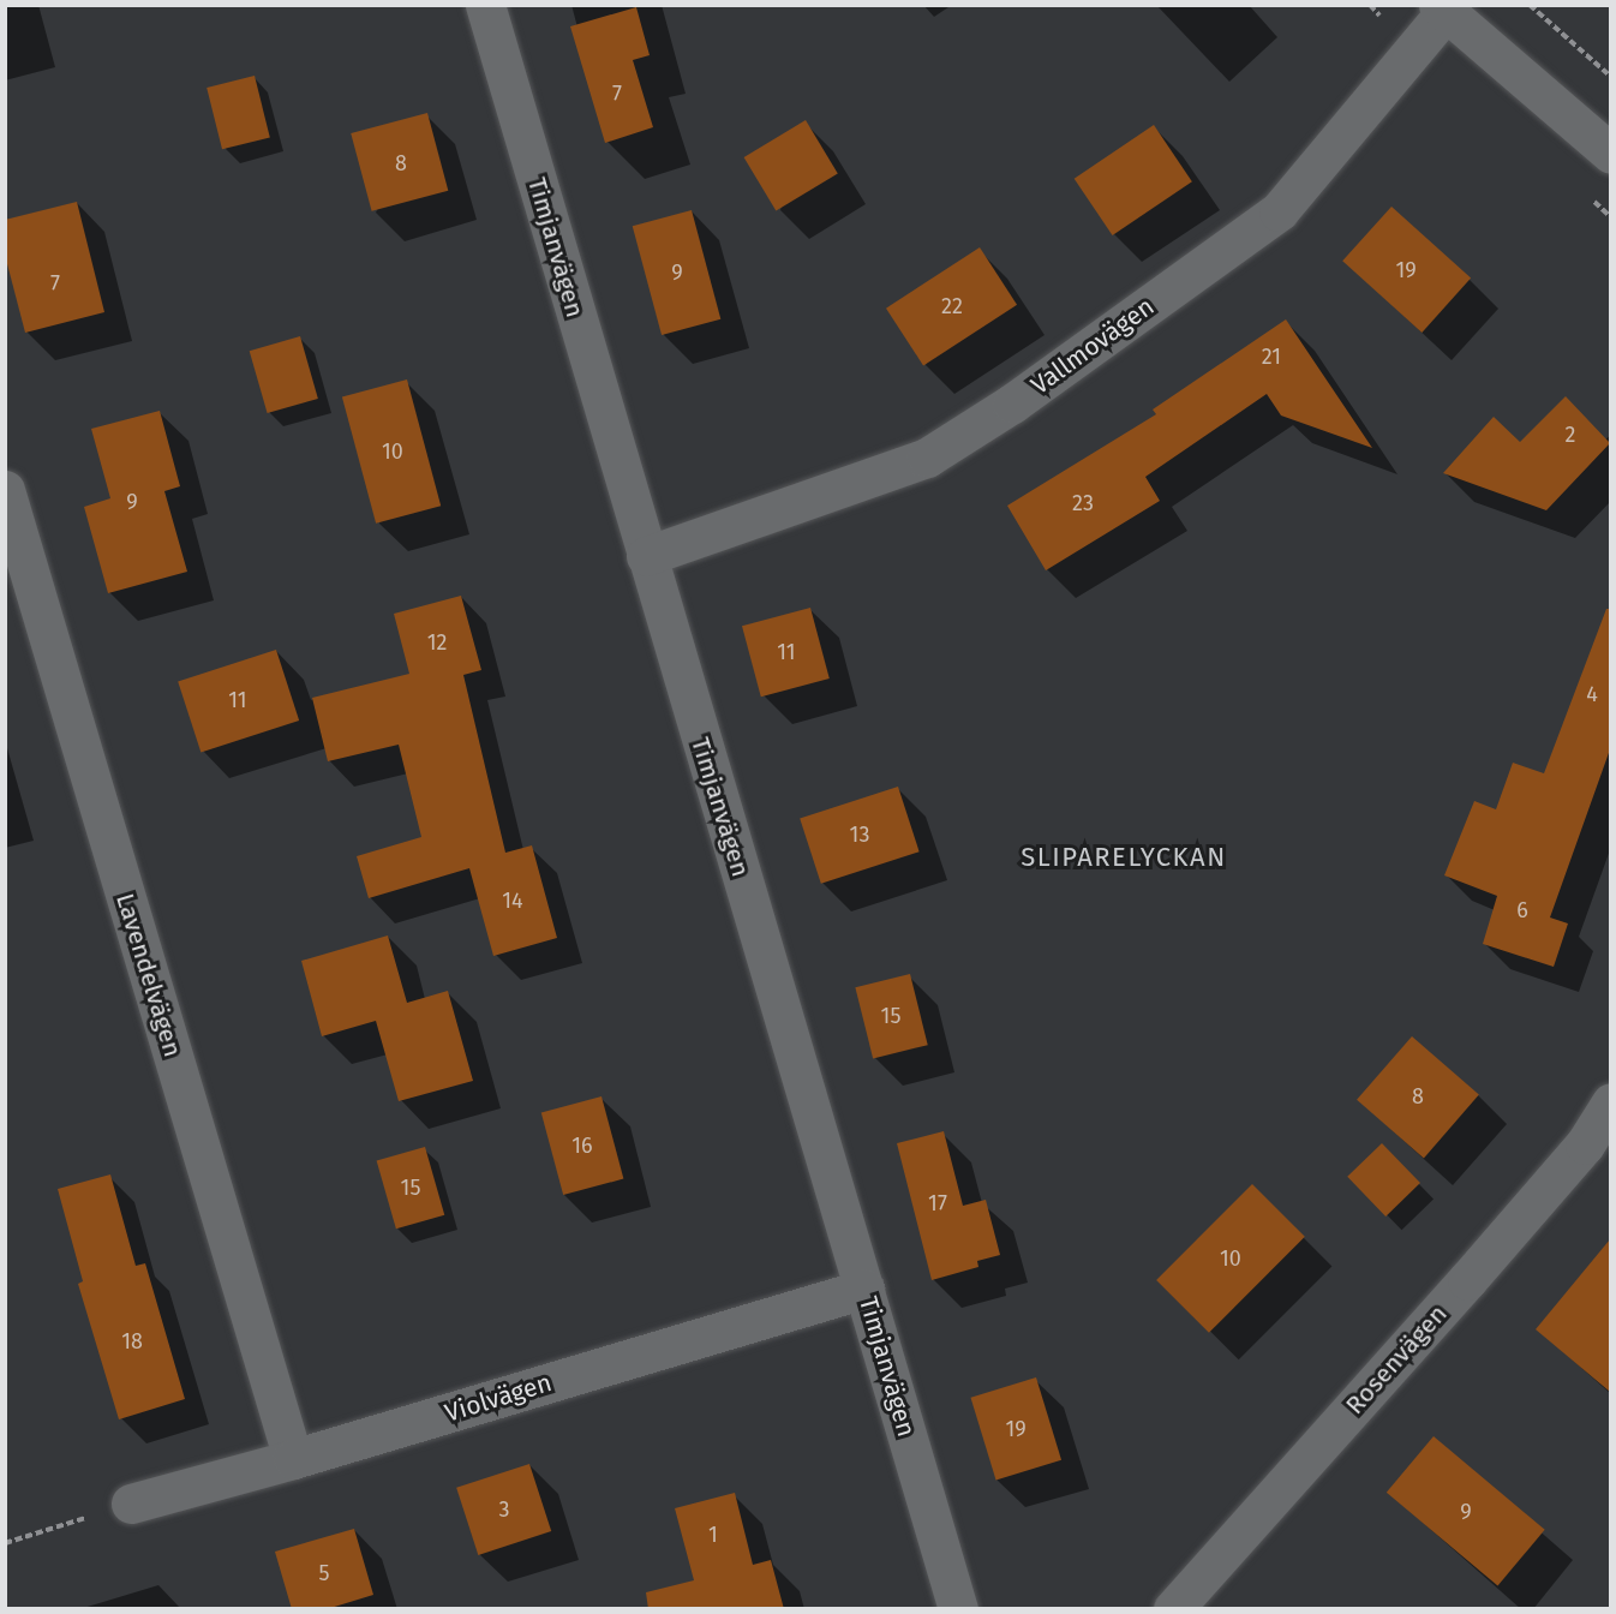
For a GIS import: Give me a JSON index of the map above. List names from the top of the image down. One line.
{"streets":{"street":["Timjanvägen","Vallmovägen","Lavendelvägen","Rosenvägen","Violvägen"]},"crossings":[["Timjanvägen","Vallmovägen"],["Timjanvägen","Violvägen"],["Lavendelvägen","Violvägen"]],"districts":["SLIPARELYCKAN"],"house_numbers":["7","8","19","9","7","22","21","2","10","9","23","12","11","4","11","13","14","6","15","8","16","15","17","10","18","19","3","9","1","5"]}
